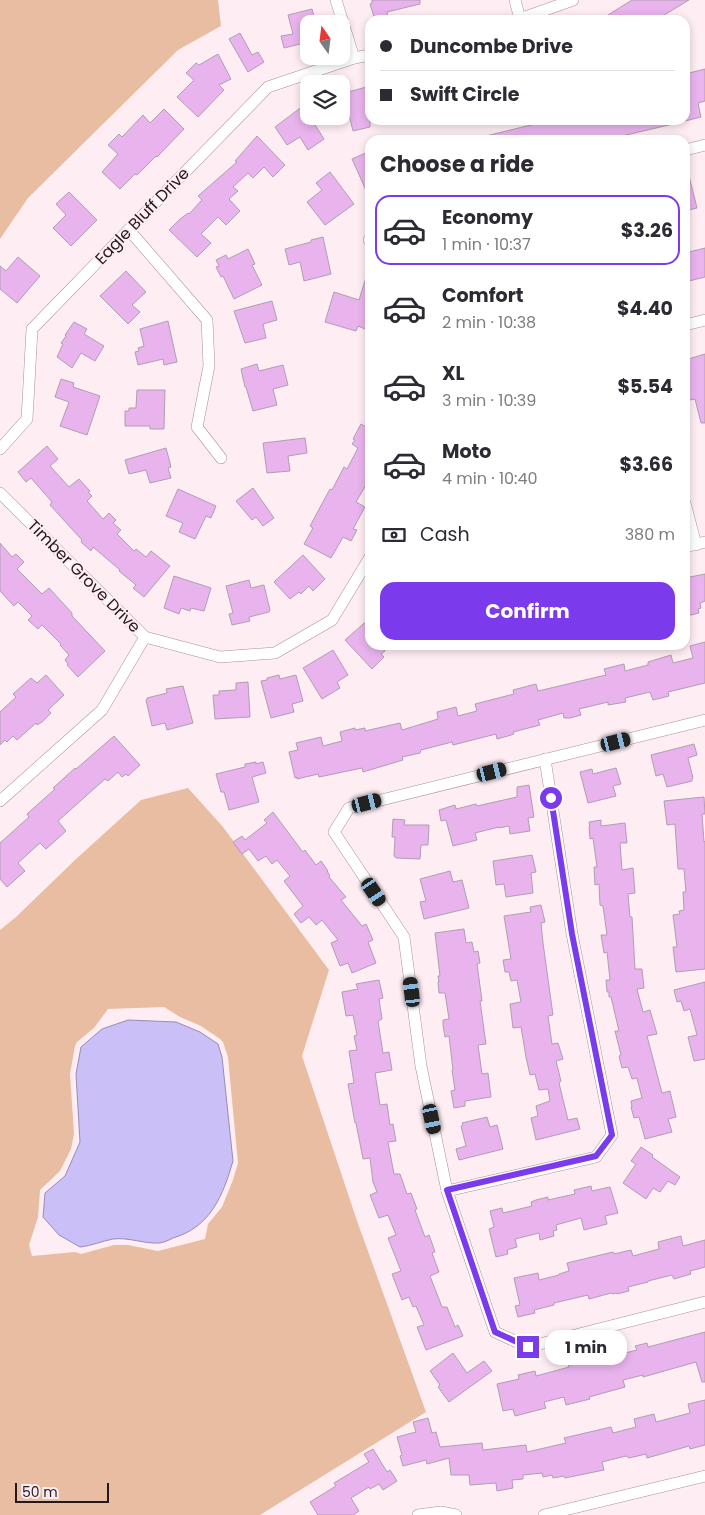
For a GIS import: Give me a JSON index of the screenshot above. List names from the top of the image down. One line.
{"streets":{"street":["Eagle Bluff Drive","Timber Grove Drive"]},"scale_bar":"50 m","north":"top","page":{"banner":["Duncombe Drive","Swift Circle"],"heading":"Choose a ride","list":[{"name":"Economy","note":"1 min · 10:37","value":"$3.26"},{"name":"Comfort","note":"2 min · 10:38","value":"$4.40"},{"name":"XL","note":"3 min · 10:39","value":"$5.54"},{"name":"Moto","note":"4 min · 10:40","value":"$3.66"}],"pay":["Cash","380 m"],"buttons":"Confirm","bubble":"1 min","scale":"50 m"}}
